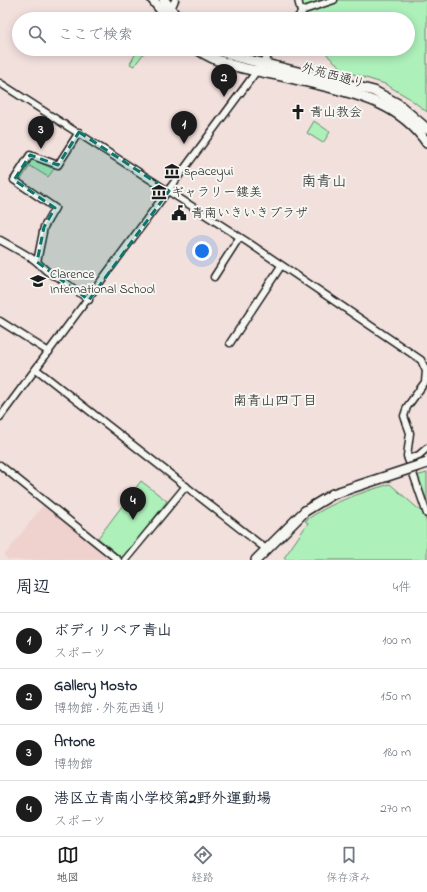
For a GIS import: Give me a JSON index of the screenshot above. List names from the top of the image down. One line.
{"streets":{"main road":["外苑西通り"]},"districts":["南青山","南青山四丁目"],"places":{"church":["青山教会"],"museum":["spaceyui","ギャラリー鏤美"],"public building":["青南いきいきプラザ"],"school or university":["Clarence International School"]},"page":{"search":"ここで検索","pins":["2","1","3","4"],"heading":["周辺","4件"],"list":[{"mark":"1","name":"ボディリペア青山","note":"スポーツ","value":"100 m"},{"mark":"2","name":"Gallery Mosto","note":"博物館 · 外苑西通り","value":"150 m"},{"mark":"3","name":"Artone","note":"博物館","value":"180 m"},{"mark":"4","name":"港区立青南小学校第2野外運動場","note":"スポーツ","value":"270 m"}],"nav":["地図","経路","保存済み"]}}
